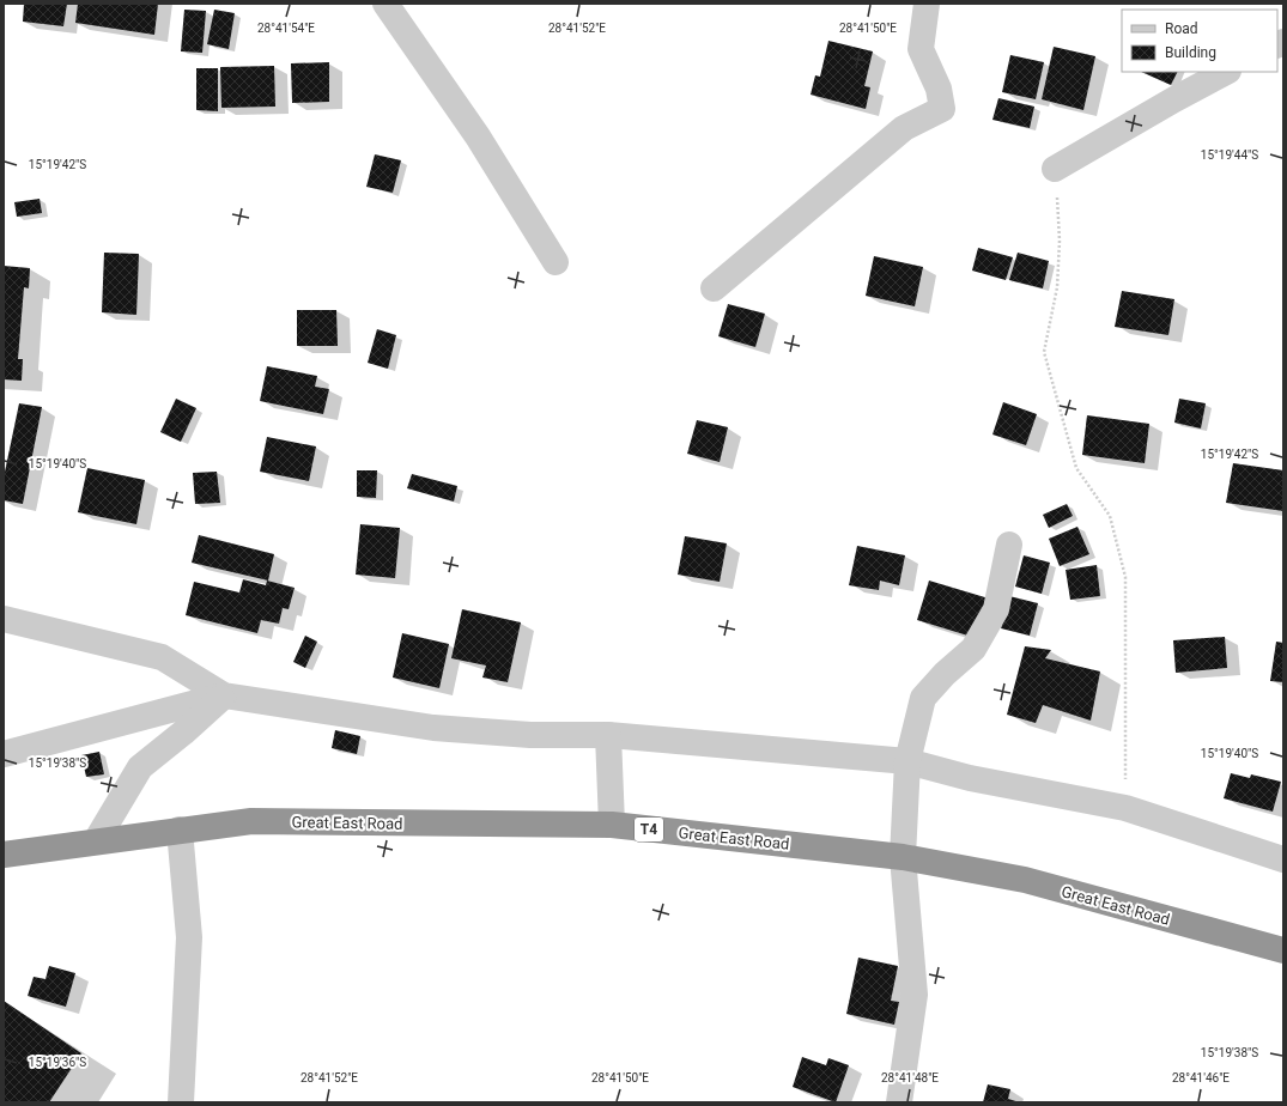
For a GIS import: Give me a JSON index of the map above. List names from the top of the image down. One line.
{"streets":{"highway":["Great East Road","T4"]},"legend":["Road","Building"],"coordinates":["28°41'52\"E","28°41'54\"E","28°41'50\"E","15°19'44\"S","15°19'42\"S","15°19'40\"S","15°19'38\"S","15°19'36\"S","28°41'48\"E","28°41'46\"E"]}
